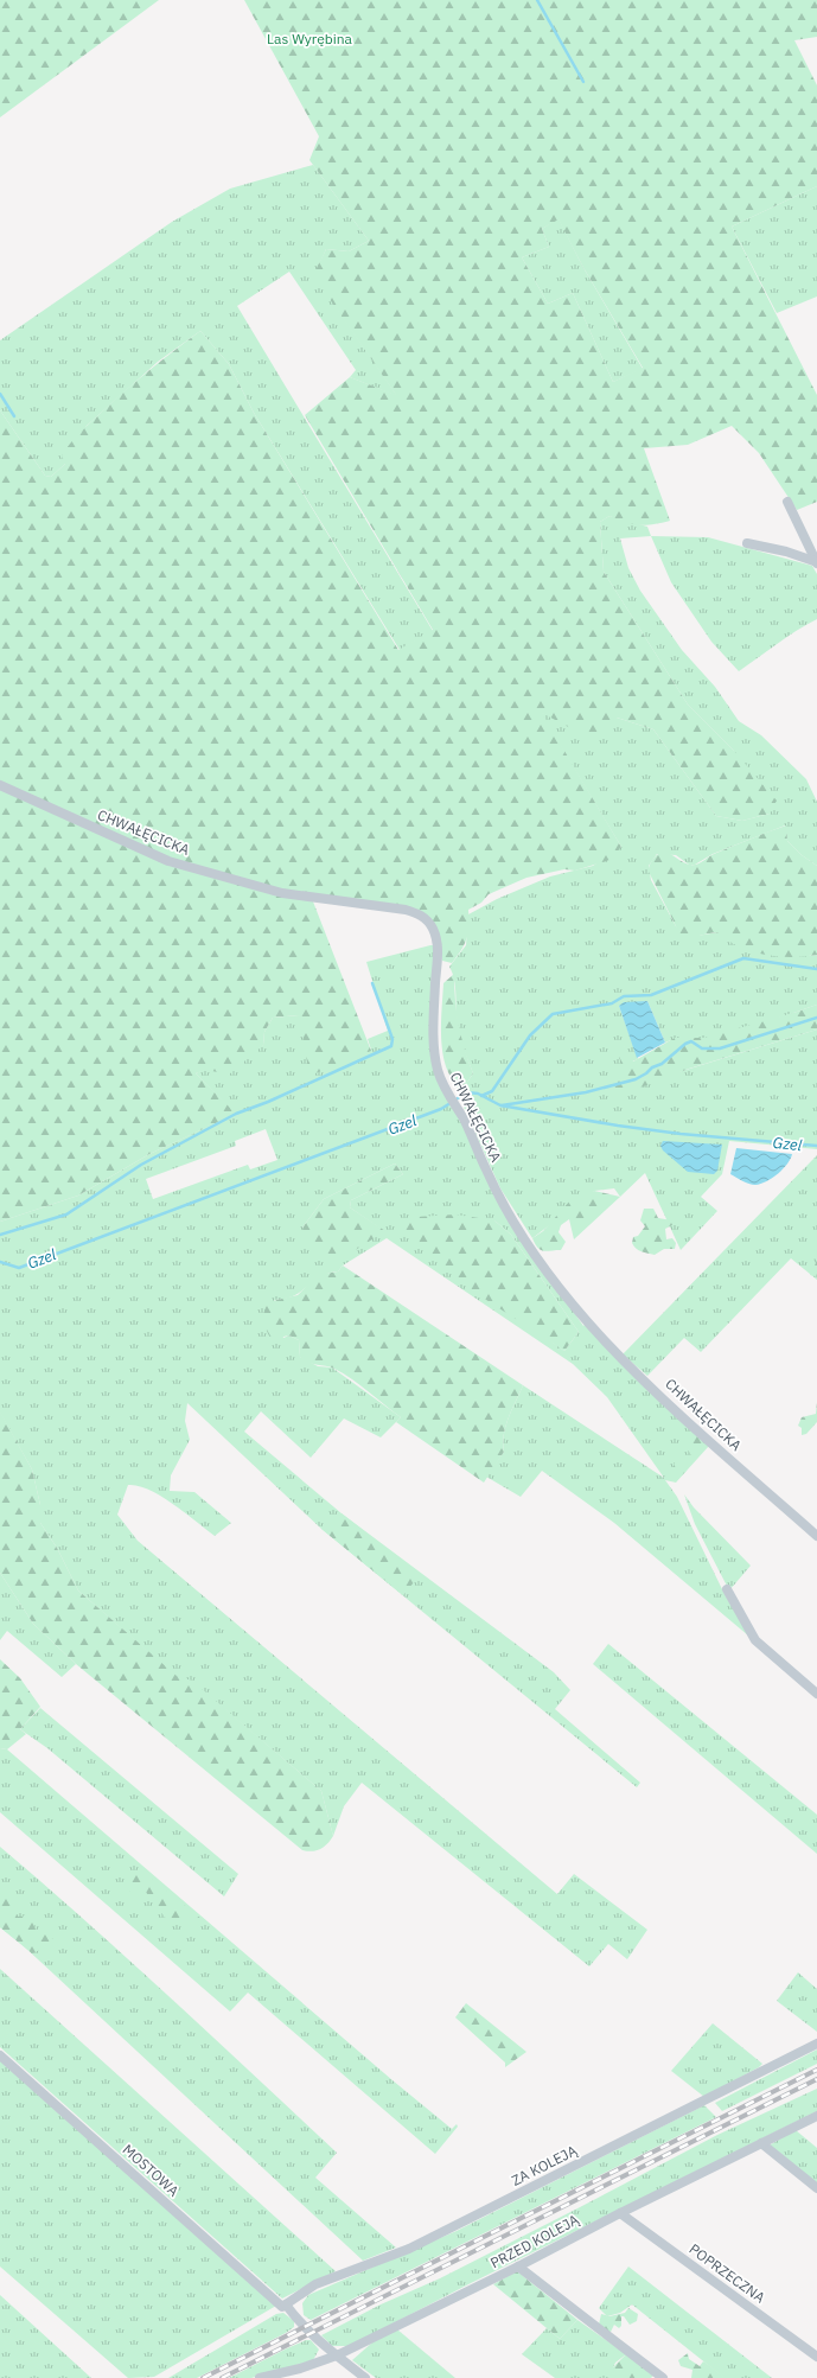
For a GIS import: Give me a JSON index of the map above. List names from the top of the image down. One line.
{"streets":{"street":["CHWAŁĘCICKA","ZA KOLEJĄ","MOSTOWA","PRZED KOLEJĄ","POPRZECZNA"]},"crossings":[["ZA KOLEJĄ","MOSTOWA"],["MOSTOWA","PRZED KOLEJĄ"],["PRZED KOLEJĄ","POPRZECZNA"]],"water":["Gzel"],"parks":["Las Wyrębina"]}
